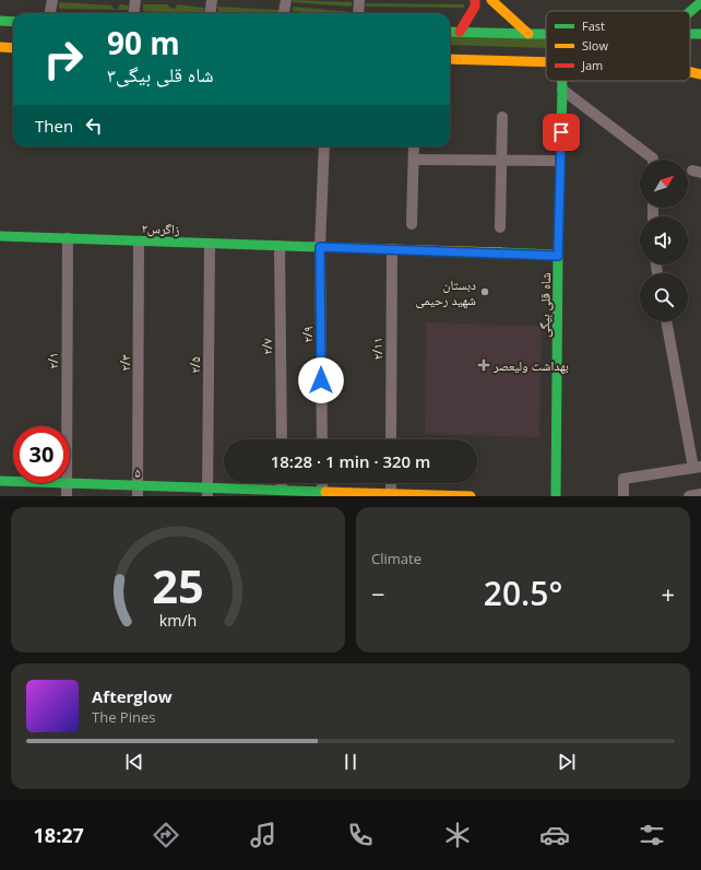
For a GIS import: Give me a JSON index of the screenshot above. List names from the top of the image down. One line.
{"streets":{"street":["زاگرس۲","شاه قلی بیگی","۲/۹","۲/۷","۲/۱۱","۲/۱","۲/۳","۲/۵","۵"]},"crossings":[["زاگرس۲","شاه قلی بیگی"],["زاگرس۲","۲/۹"],["زاگرس۲","۲/۷"],["زاگرس۲","۲/۱۱"],["زاگرس۲","۲/۱"],["زاگرس۲","۲/۳"],["زاگرس۲","۲/۵"],["۲/۱","۵"],["۲/۳","۵"],["۲/۵","۵"]],"places":{"other":["دبستان شهید رحیمی"],"health":["بهداشت ولیعصر"]},"legend":["Fast","Slow","Jam"],"north":"top right","page":{"turn":["90 m","شاه قلی بیگی۳"],"then":"Then","limit":"30","trip":"18:28 · 1 min · 320 m","tile":"Climate","heat":["−","20.5°","+"],"song":["Afterglow","The Pines"],"tabs":"18:27","gauge":["25","km/h"]}}
